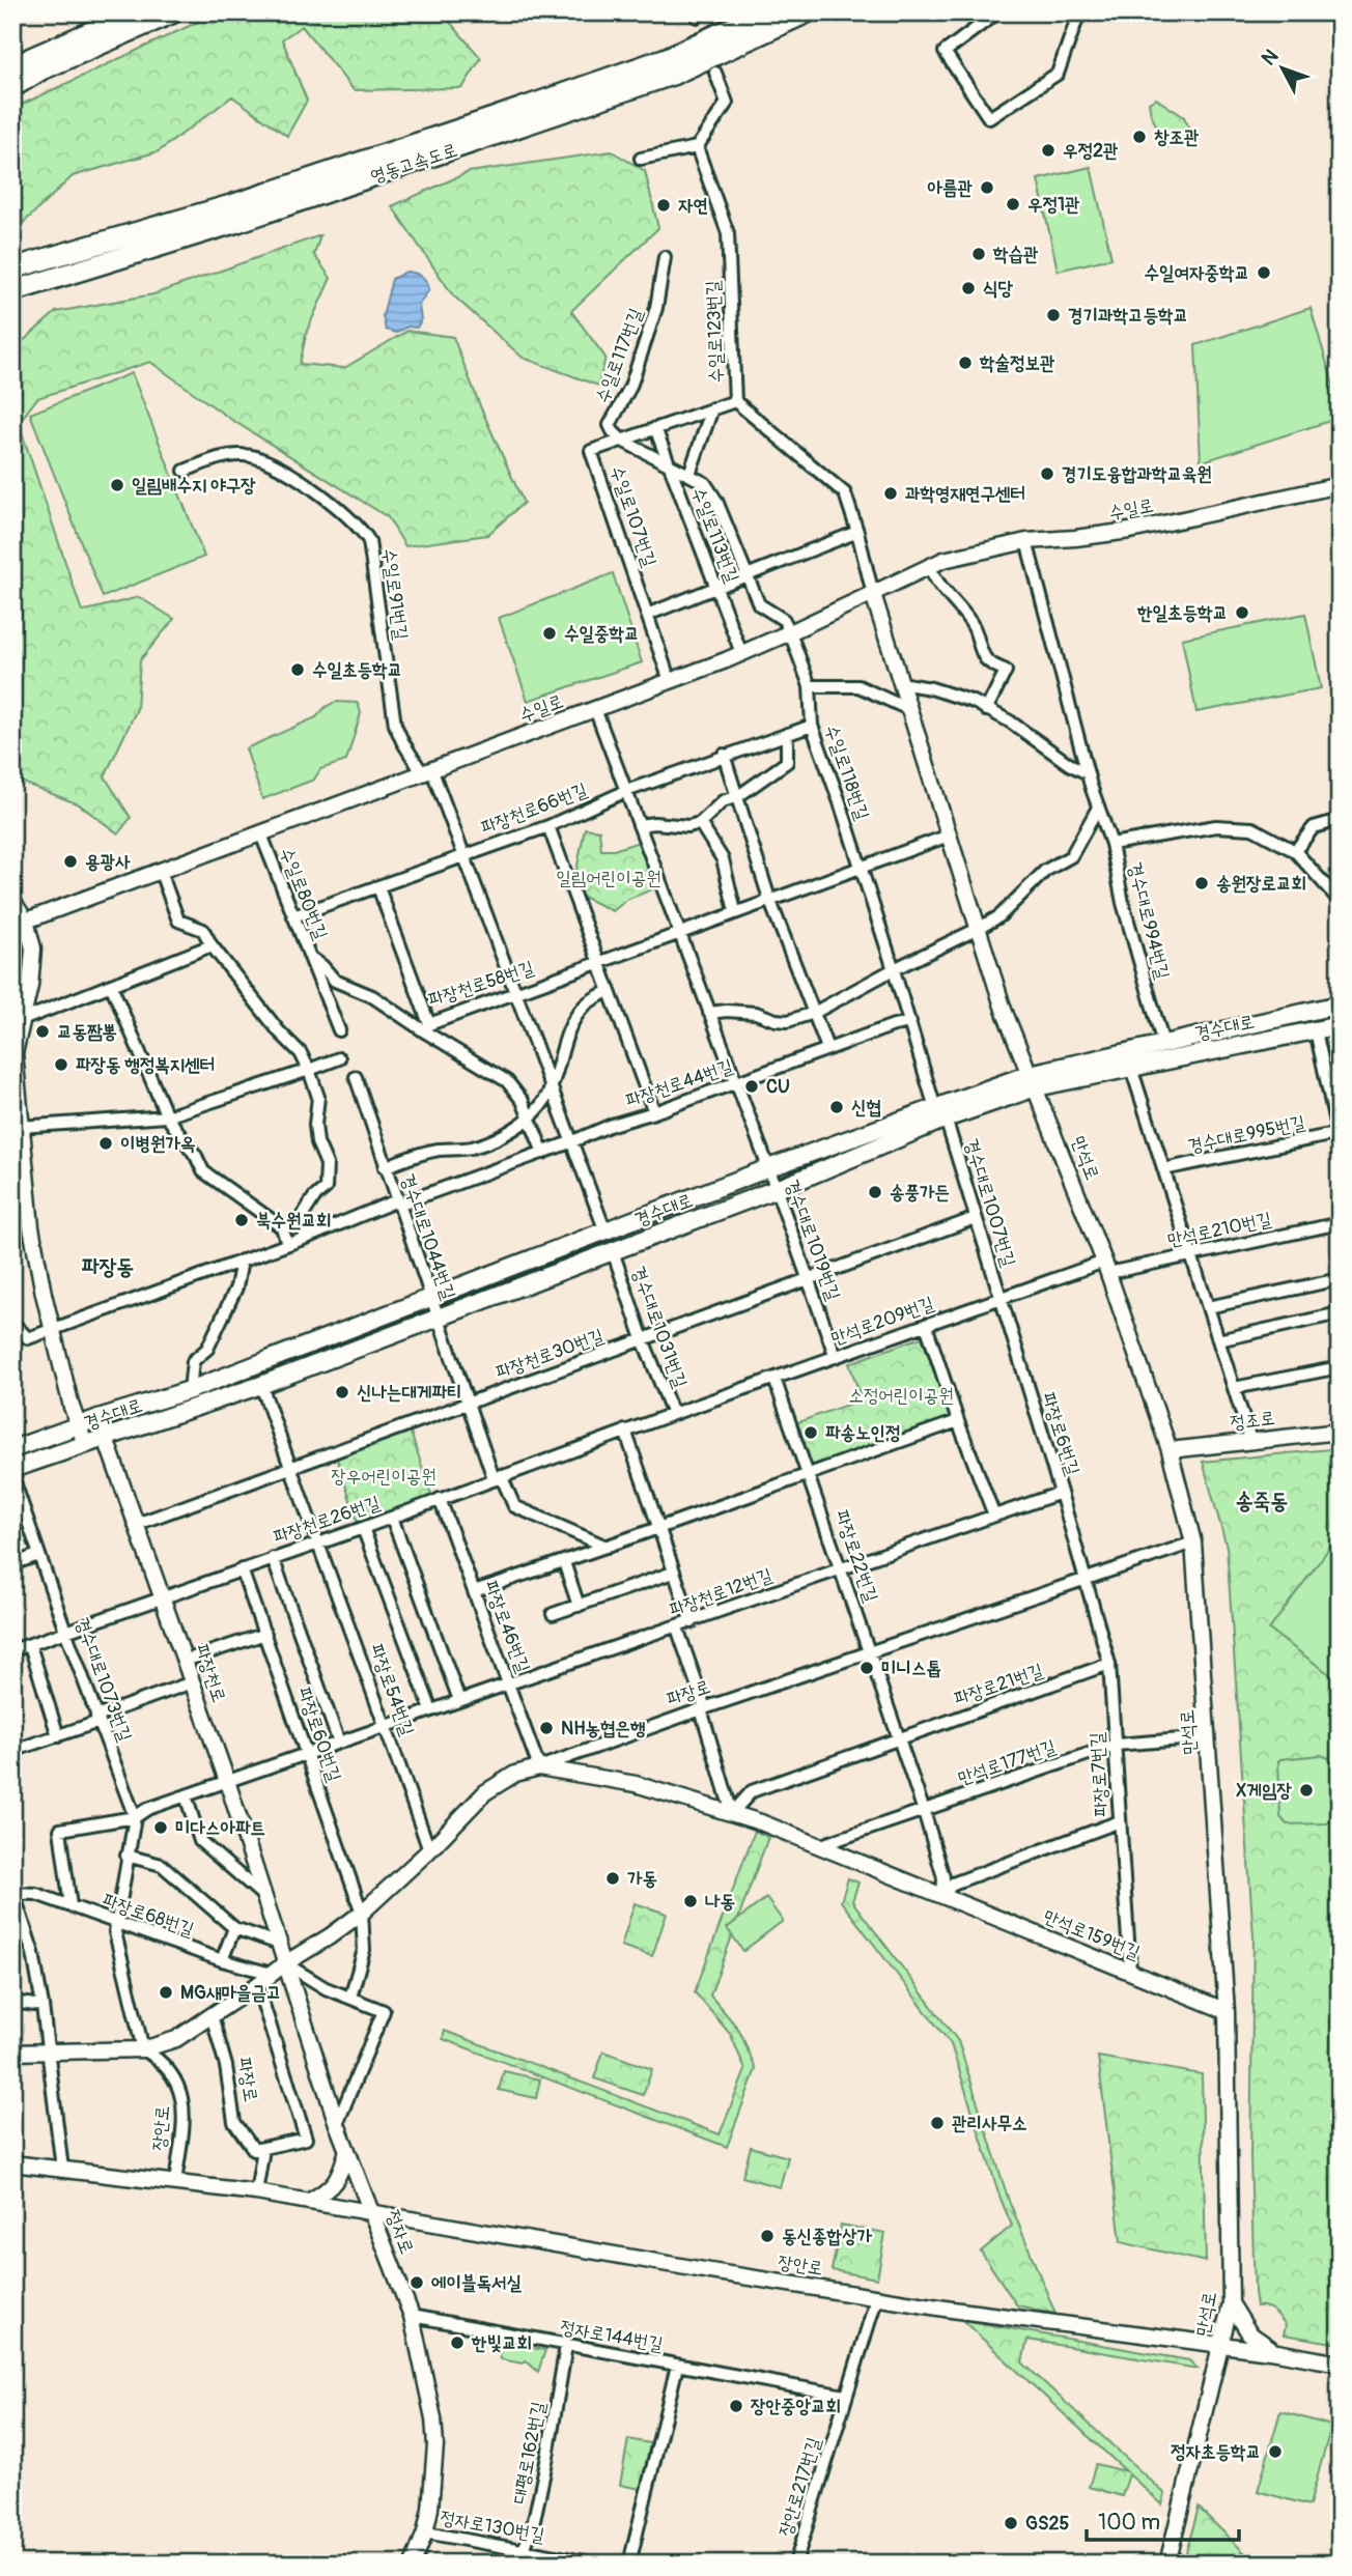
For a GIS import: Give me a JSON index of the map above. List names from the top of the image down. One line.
{"streets":{"highway":["영동고속도로"],"main road":["경수대로"],"street":["수일로123번길","수일로117번길","수일로","수일로107번길","수일로113번길","수일로91번길","수일로118번길","파장천로66번길","수일로80번길","경수대로994번길","파장천로58번길","파장천로44번길","경수대로995번길","만석로","경수대로1007번길","만석로210번길","경수대로1044번길","경수대로1019번길","만석로209번길","경수대로1031번길","파장천로30번길","정조로","파장로6번길","파장천로26번길","파장로22번길","파장천로12번길","파장로46번길","파장천로","경수대로1073번길","파장로21번길","파장로54번길","파장로","파장로60번길","만석로177번길","파장로7번길","파장로68번길","만석로159번길","장안로","정자로","정자로144번길","대평로162번길","장안로217번길","정자로130번길"]},"crossings":[["수일로123번길","수일로"],["수일로123번길","수일로107번길"],["수일로123번길","만석로"],["수일로117번길","수일로107번길"],["수일로","수일로107번길"],["수일로","수일로113번길"],["수일로","수일로91번길"],["수일로","수일로118번길"],["수일로","수일로80번길"],["수일로","경수대로994번길"],["수일로","만석로"],["수일로","경수대로1019번길"],["수일로107번길","수일로113번길"],["수일로91번길","파장천로66번길"],["수일로91번길","파장천로58번길"],["수일로91번길","경수대로"],["수일로91번길","파장천로44번길"],["수일로118번길","파장천로66번길"],["수일로118번길","파장천로58번길"],["수일로118번길","경수대로1007번길"],["파장천로66번길","수일로80번길"],["파장천로66번길","파장천로58번길"],["파장천로66번길","경수대로1019번길"],["수일로80번길","경수대로1044번길"],["경수대로994번길","경수대로"],["파장천로58번길","만석로"],["파장천로58번길","경수대로1019번길"],["경수대로","만석로"],["경수대로","경수대로1007번길"],["경수대로","경수대로1044번길"],["경수대로","경수대로1019번길"],["경수대로","경수대로1031번길"],["경수대로","파장천로"],["경수대로","파장로54번길"],["파장천로44번길","경수대로1007번길"],["파장천로44번길","경수대로1044번길"],["파장천로44번길","경수대로1019번길"],["만석로","만석로210번길"],["만석로","만석로209번길"],["만석로","정조로"],["만석로","파장로"],["만석로","만석로177번길"],["만석로","만석로159번길"],["만석로","장안로"],["경수대로1007번길","만석로209번길"],["경수대로1007번길","파장천로30번길"],["경수대로1007번길","파장로6번길"],["만석로210번길","만석로209번길"],["경수대로1044번길","파장천로30번길"],["경수대로1044번길","파장천로26번길"],["경수대로1019번길","만석로209번길"],["경수대로1019번길","파장천로30번길"],["만석로209번길","경수대로1031번길"],["만석로209번길","파장로6번길"],["만석로209번길","파장천로26번길"],["만석로209번길","파장로22번길"],["경수대로1031번길","파장천로30번길"],["경수대로1031번길","파장천로26번길"],["파장천로30번길","파장천로"],["파장천로30번길","파장로54번길"],["파장로6번길","파장천로12번길"],["파장로6번길","파장로"],["파장로6번길","파장로7번길"],["파장천로26번길","파장로46번길"],["파장천로26번길","파장천로"],["파장천로26번길","경수대로1073번길"],["파장천로26번길","파장로54번길"],["파장천로26번길","파장로60번길"],["파장로22번길","파장천로12번길"],["파장로22번길","파장로"],["파장천로12번길","파장로46번길"],["파장천로12번길","파장천로"],["파장천로12번길","경수대로1073번길"],["파장천로12번길","파장로54번길"],["파장천로12번길","파장로60번길"],["파장천로12번길","파장로68번길"],["파장로46번길","파장로"],["파장로46번길","만석로159번길"],["파장천로","파장로"],["파장천로","정자로"],["파장로21번길","파장로7번길"],["파장로21번길","만석로159번길"],["파장로54번길","파장로"],["파장로","파장로60번길"],["파장로","파장로7번길"],["파장로","파장로68번길"],["파장로","만석로159번길"],["파장로","장안로"],["파장로","정자로"],["만석로177번길","파장로7번길"],["만석로177번길","만석로159번길"],["파장로7번길","만석로159번길"],["장안로","정자로"],["장안로","장안로217번길"],["정자로","정자로144번길"],["정자로","정자로130번길"],["정자로144번길","대평로162번길"],["정자로144번길","장안로217번길"],["대평로162번길","정자로130번길"]],"districts":["파장동","송죽동"],"parks":["일림어린이공원","소정어린이공원","장우어린이공원"],"places":["창조관","우정2관","아름관","우정1관","자연","학습관","수일여자중학교","식당","경기과학고등학교","학술정보관","경기도융합과학교육원","일림배수지 야구장","과학영재연구센터","한일초등학교","수일중학교","수일초등학교","용광사","송원장로교회","교동짬뽕","파장동 행정복지센터","CU","신협","이병원가옥","송풍가든","북수원교회","신나는대게파티","파송노인정","미니스톱","NH농협은행","X게임장","미다스아파트","가동","나동","MG새마을금고","관리사무소","동신종합상가","에이블독서실","한빛교회","장안중앙교회","정자초등학교","GS25"],"scale_bar":"100 m","north":"top left"}
